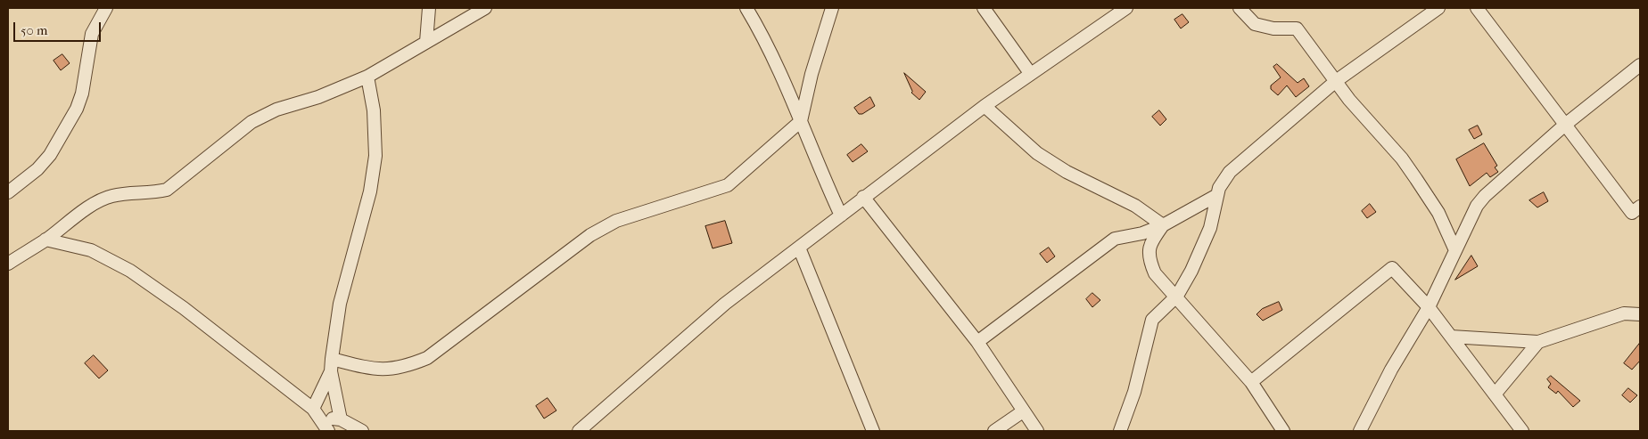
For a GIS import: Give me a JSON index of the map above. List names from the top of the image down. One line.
{"scale_bar":"50 m"}
